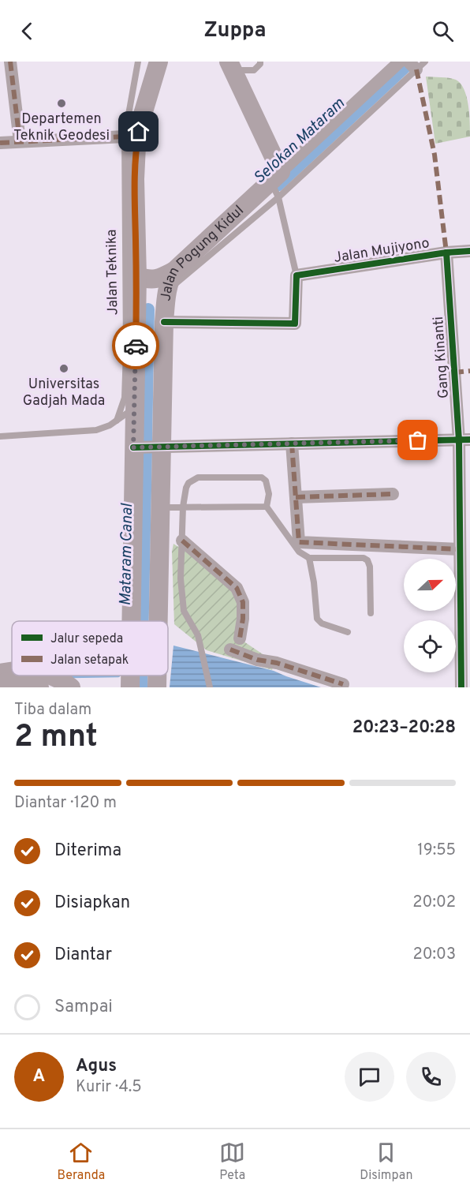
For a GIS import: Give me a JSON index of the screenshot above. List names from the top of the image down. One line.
{"streets":{"main road":["Jalan Pogung Kidul"],"street":["Jalan Mujiyono","Gang Kinanti"],"lane":["Jalan Teknika"]},"crossings":[["Jalan Mujiyono","Gang Kinanti"]],"water":["Selokan Mataram","Mataram Canal"],"places":["Departemen Teknik Geodesi","Universitas Gadjah Mada"],"legend":["Jalur sepeda","Jalan setapak"],"north":"right","page":{"header":"Zuppa","heading":["2 mnt","Tiba dalam","20:23–20:28"],"panel":["Agus","Kurir · 4.5"],"bar":"Diantar · 120 m","list":[["Diterima","19:55"],["Disiapkan","20:02"],["Diantar","20:03"],"Sampai"],"round":"A","tabs":["Beranda","Peta","Disimpan"]}}
